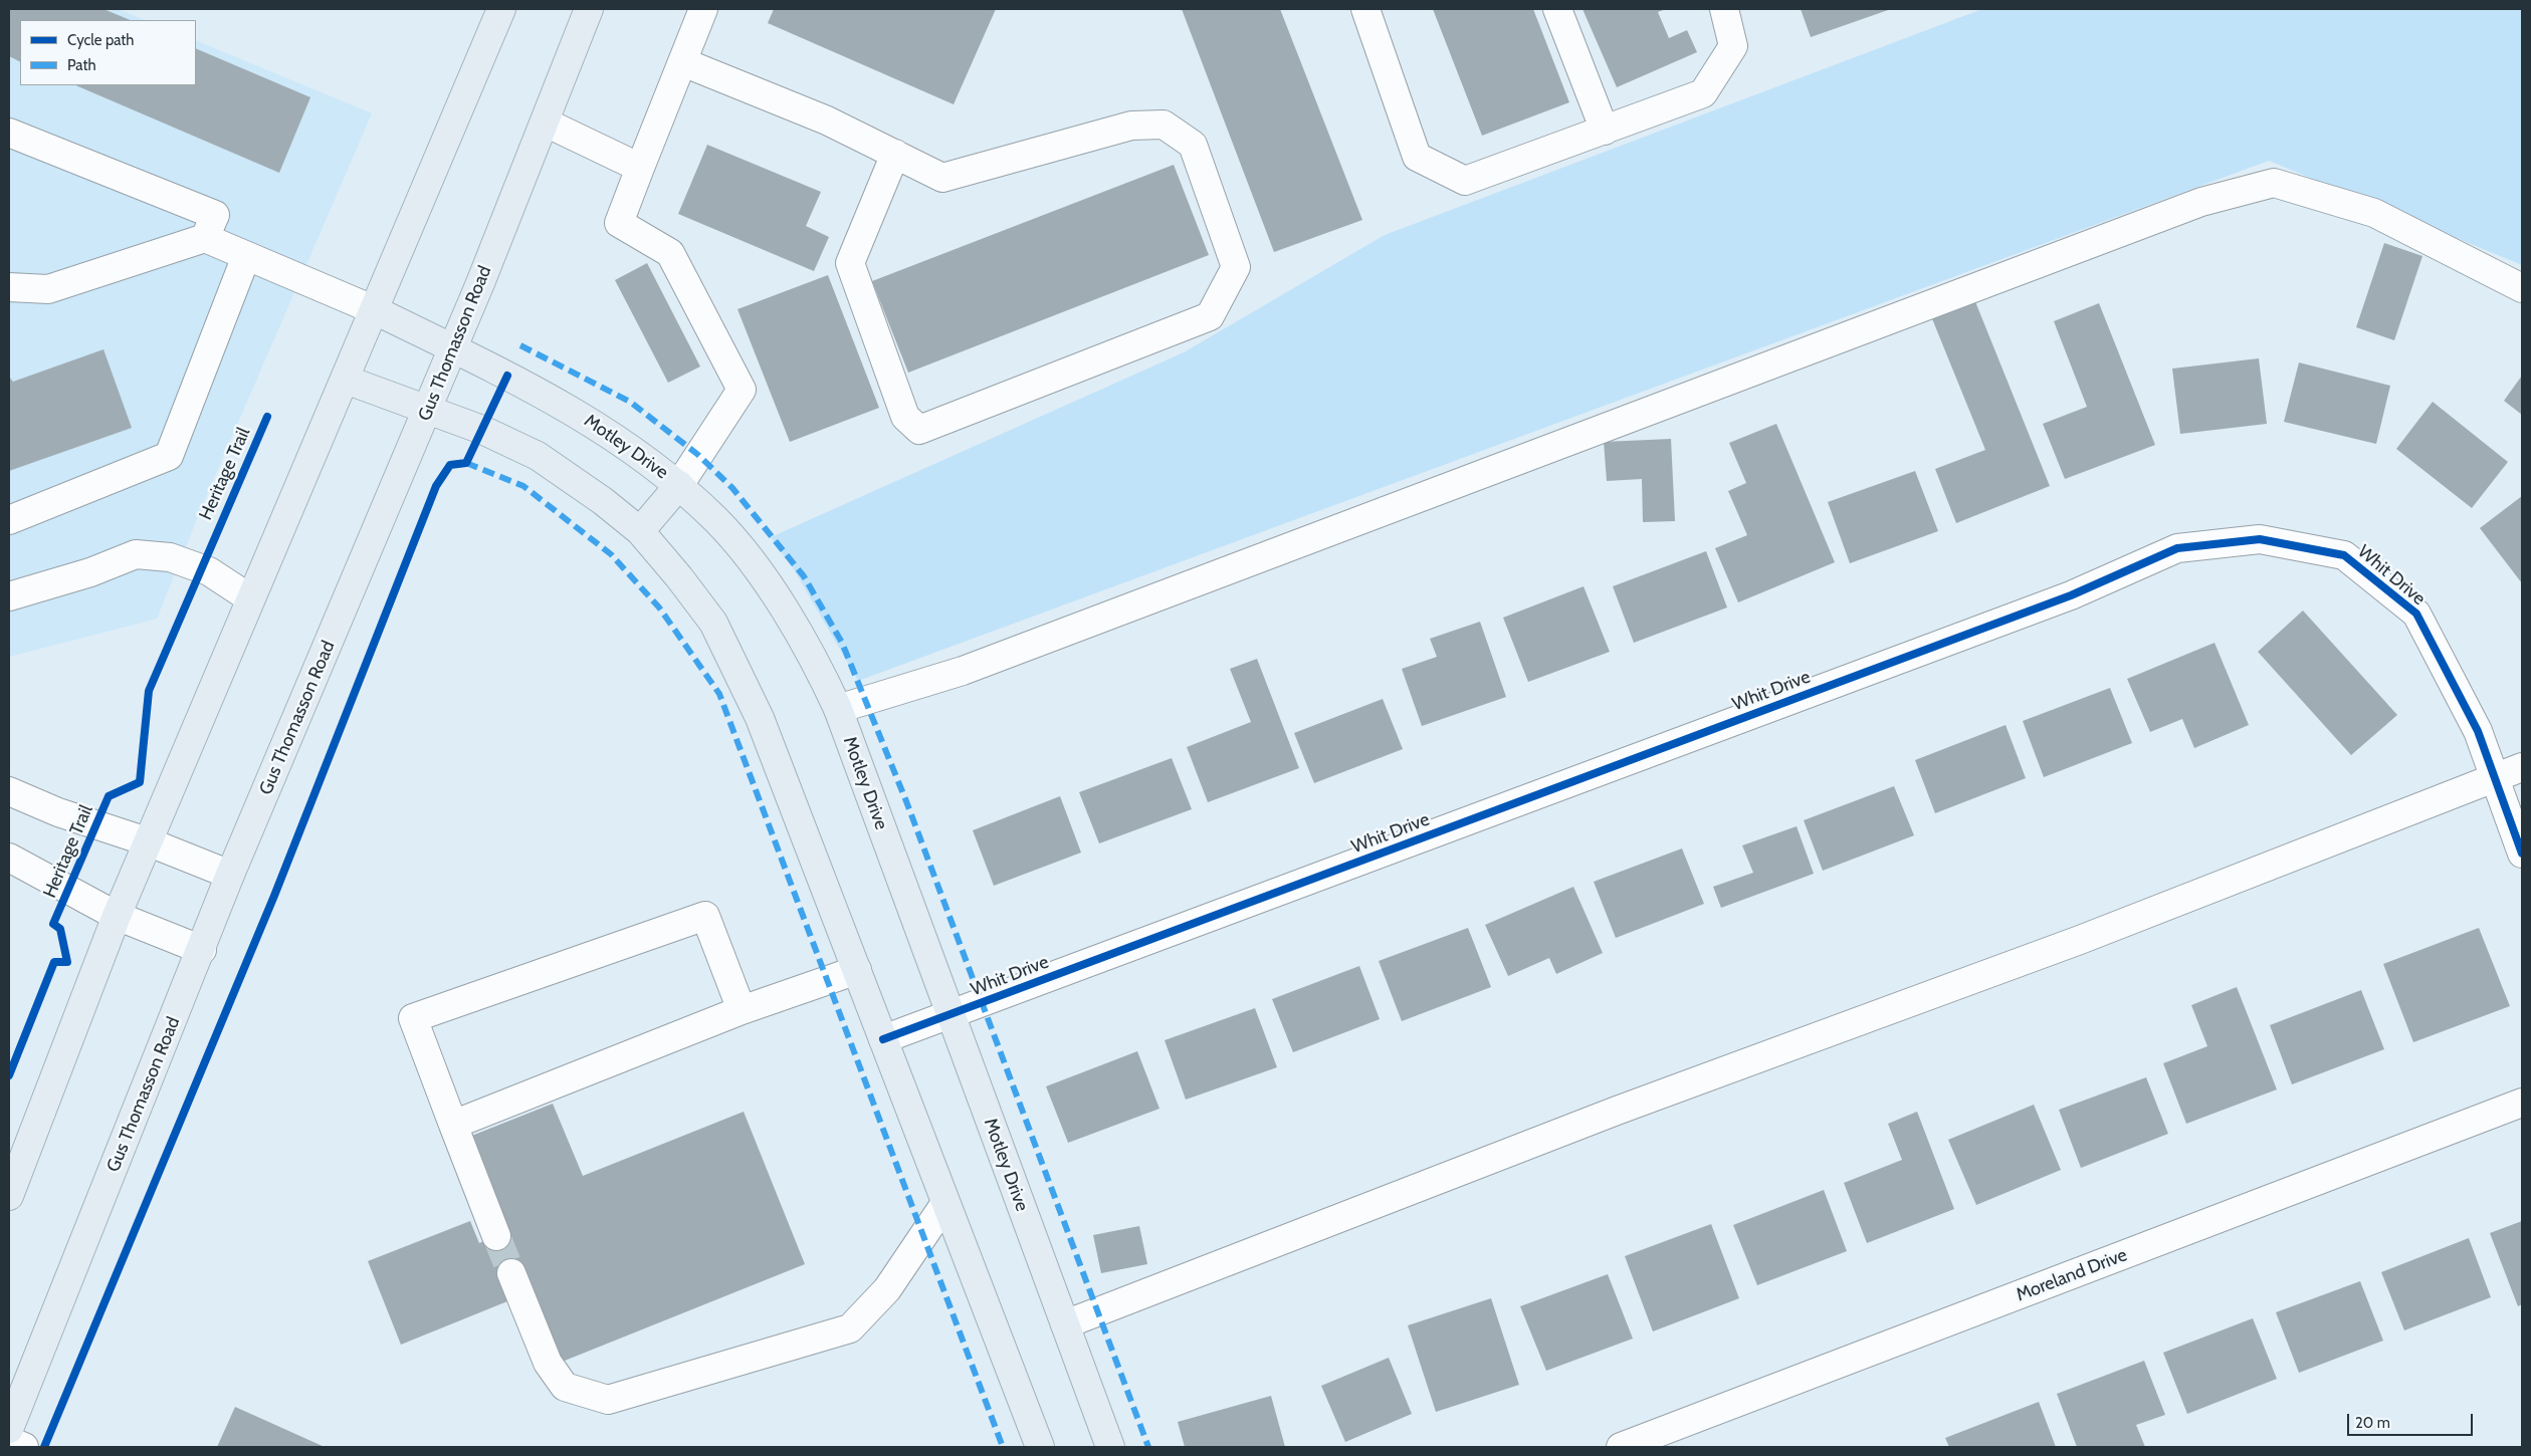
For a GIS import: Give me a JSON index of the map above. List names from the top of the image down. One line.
{"streets":{"main road":["Gus Thomasson Road","Motley Drive"],"street":["Whit Drive","Moreland Drive"],"cycle path":["Heritage Trail"]},"crossings":[["Gus Thomasson Road","Motley Drive"],["Motley Drive","Whit Drive"]],"legend":["Cycle path","Path"],"scale_bar":"20 m"}
